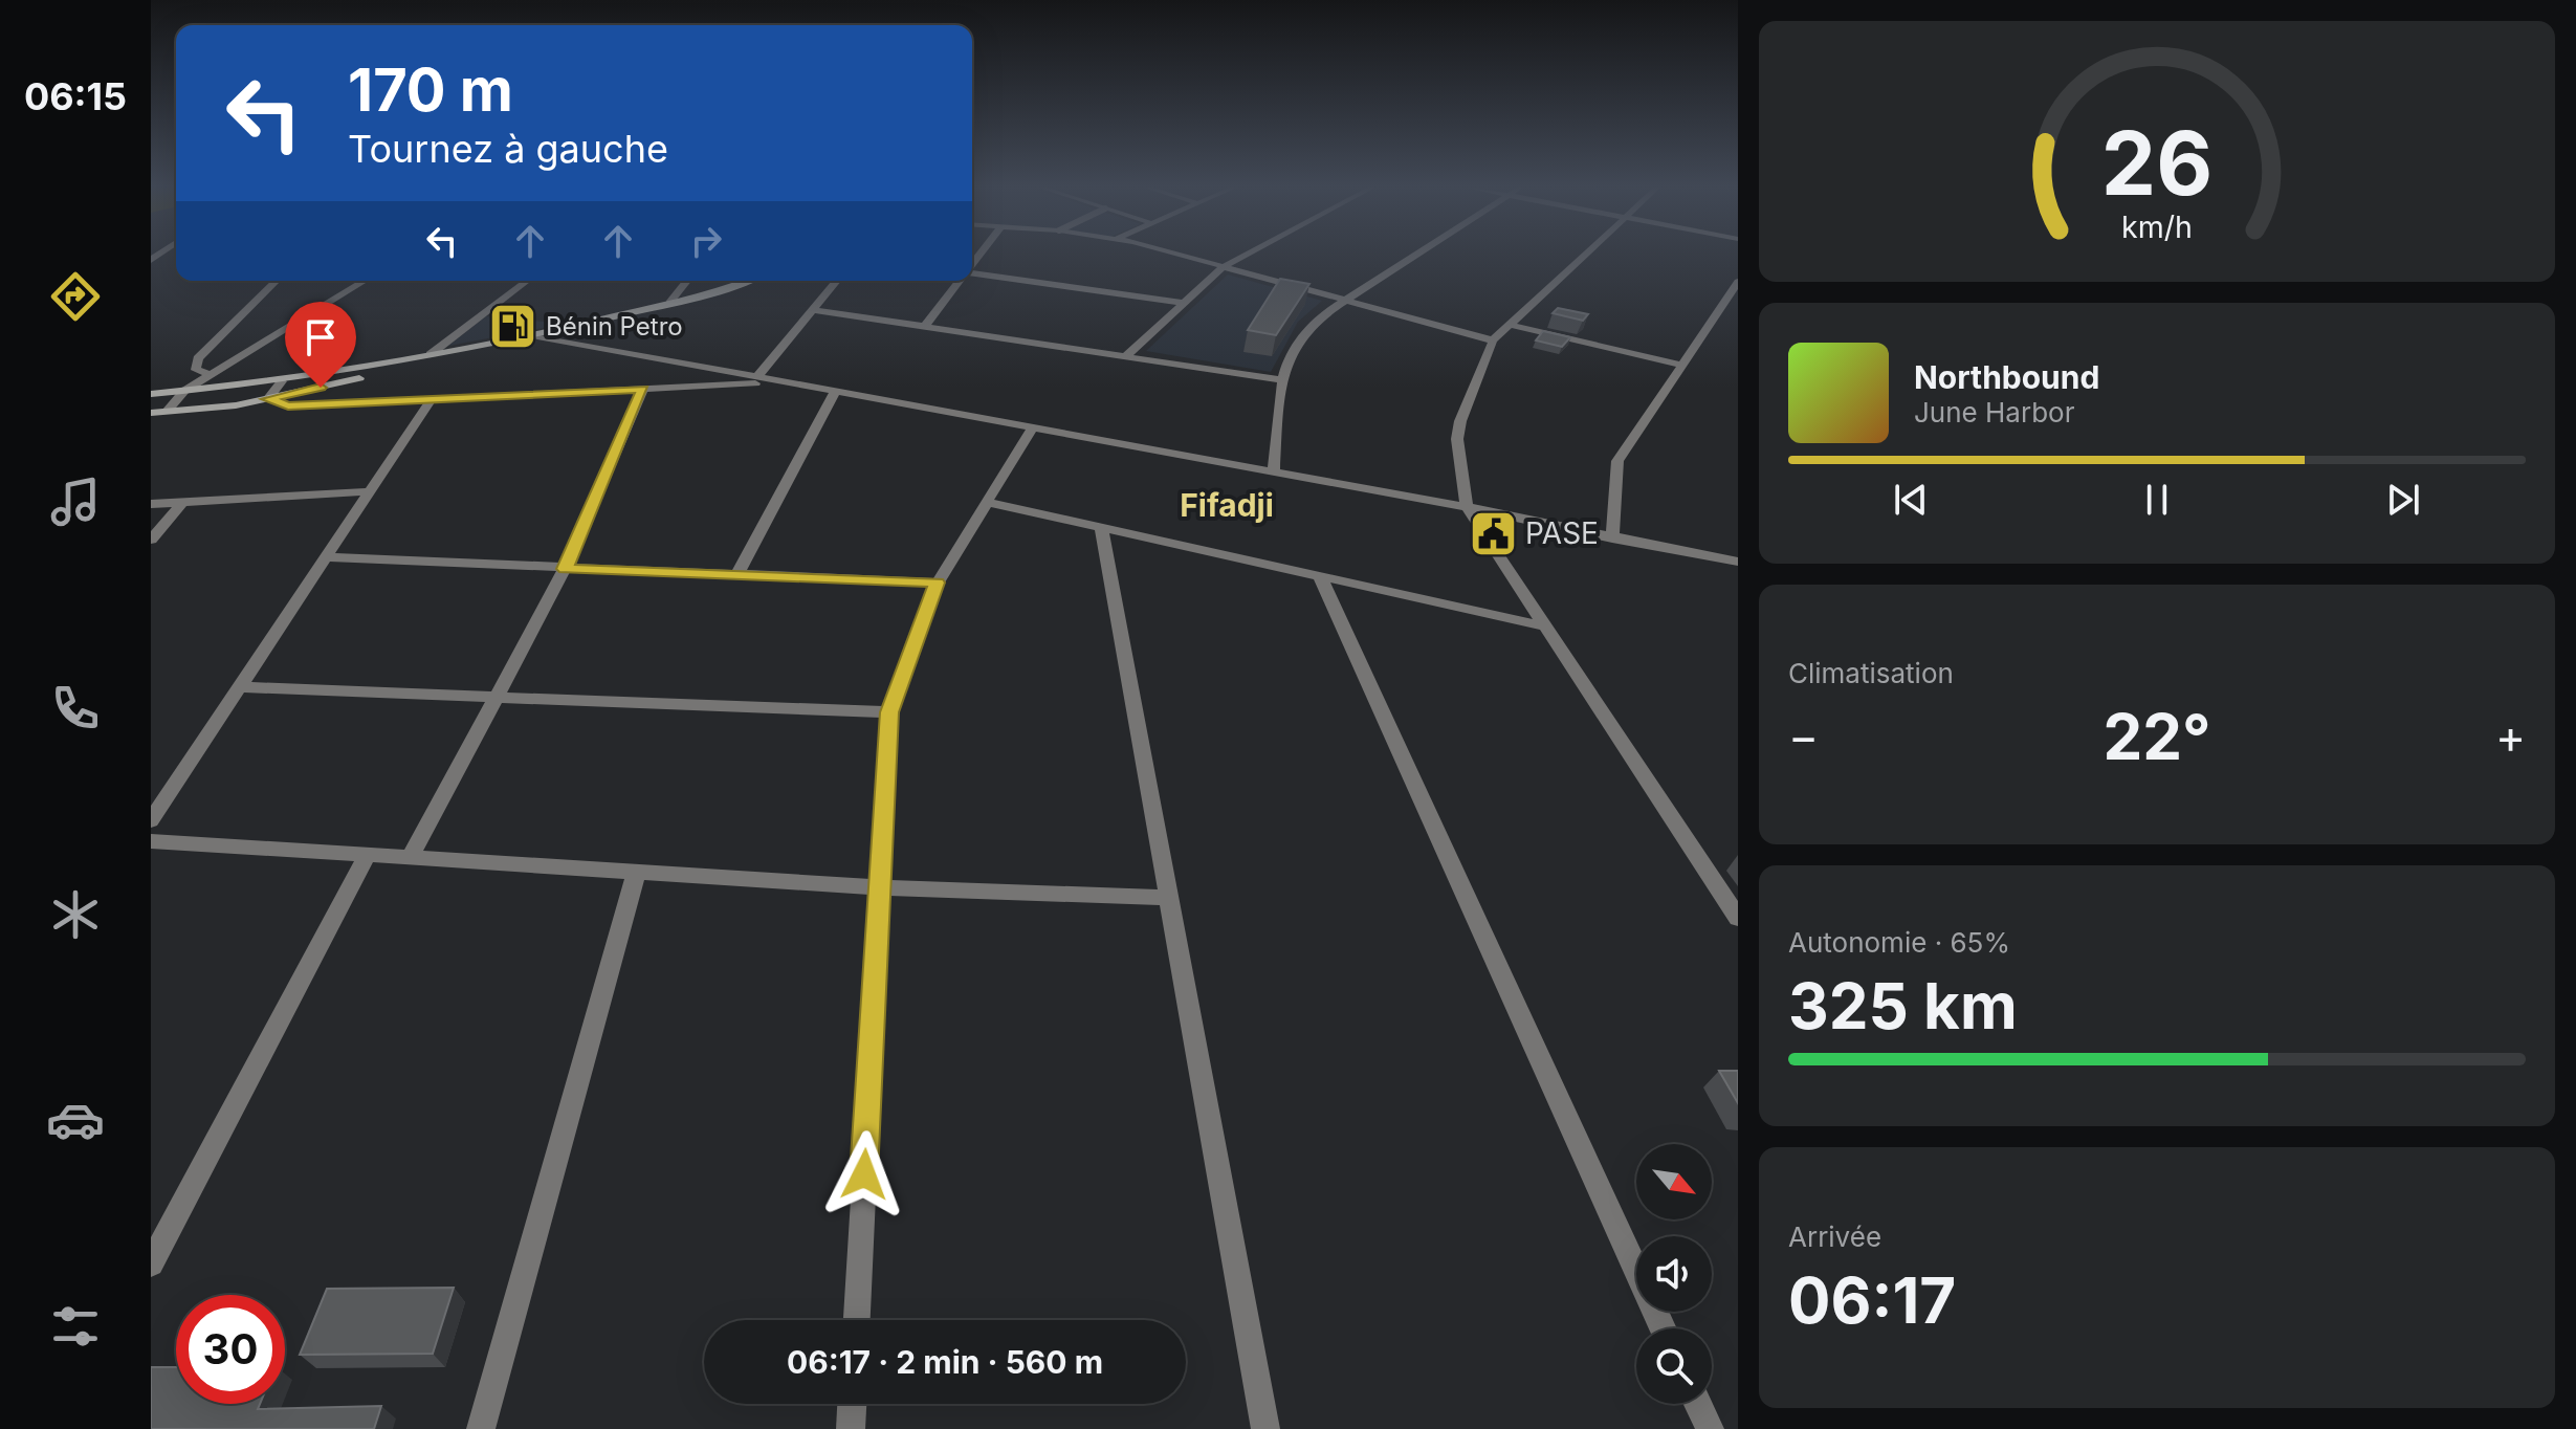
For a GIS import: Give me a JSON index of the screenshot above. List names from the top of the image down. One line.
{"districts":["Fifadji"],"places":{"fuel station":["Bénin Petro"],"public building":["PASE"]},"north":"bottom right","page":{"tabs":"06:15","turn":["170 m","Tournez à gauche"],"song":["Northbound","June Harbor"],"tile":["Climatisation",["Autonomie · 65%","325 km"],["Arrivée","06:17"]],"heat":["−","22°","+"],"limit":"30","trip":"06:17 · 2 min · 560 m","gauge":["26","km/h"]}}
